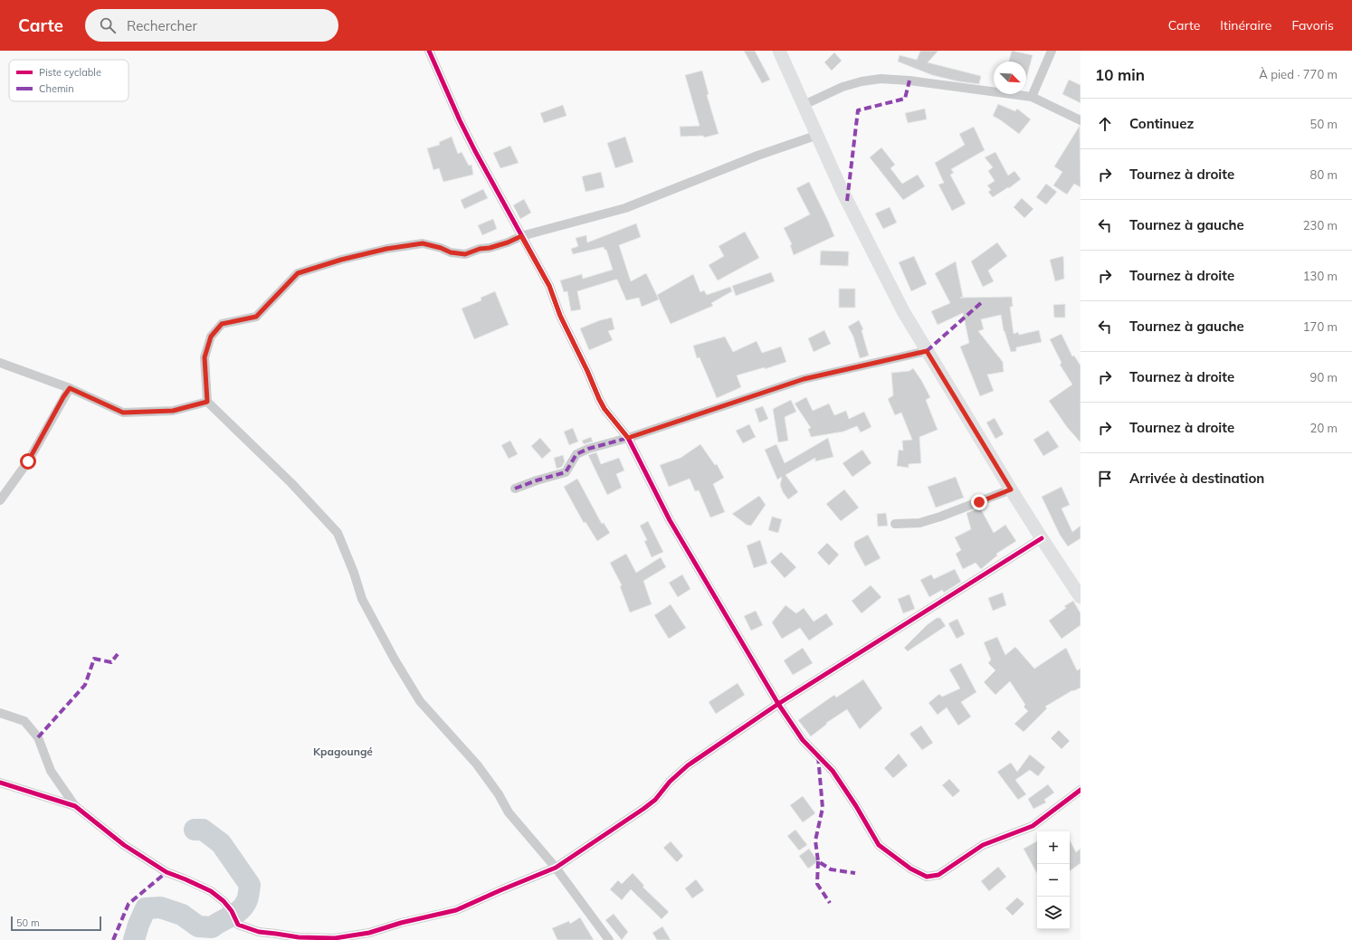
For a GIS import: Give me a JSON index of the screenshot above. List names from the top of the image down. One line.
{"districts":["Kpagoungé"],"legend":["Piste cyclable","Chemin"],"scale_bar":"50 m","north":"bottom right","page":{"header":"Carte","search":"Rechercher","nav":["Carte","Itinéraire","Favoris"],"heading":["10 min","À pied · 770 m"],"list":[["Continuez","50 m"],["Tournez à droite","80 m"],["Tournez à gauche","230 m"],["Tournez à droite","130 m"],["Tournez à gauche","170 m"],["Tournez à droite","90 m"],["Tournez à droite","20 m"],"Arrivée à destination"],"map_buttons":["+","−"],"scale":"50 m"}}
